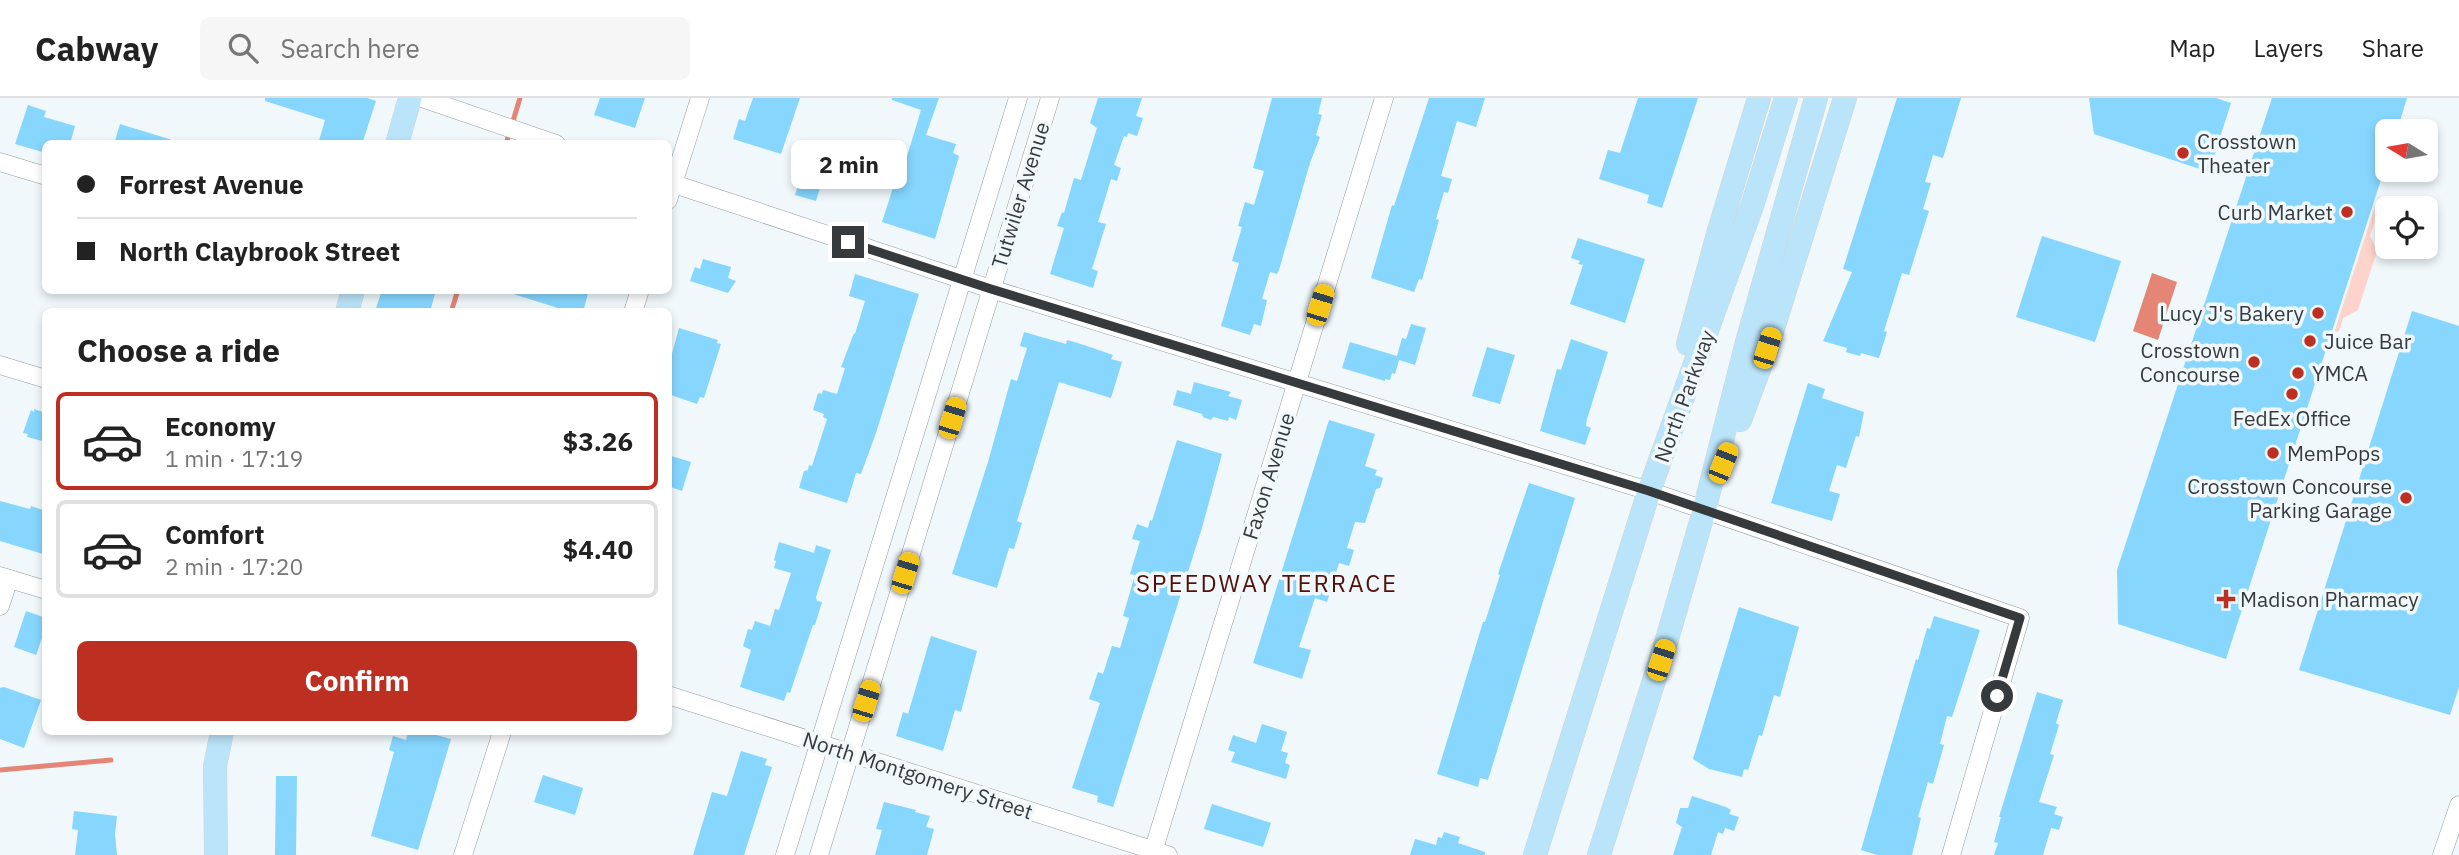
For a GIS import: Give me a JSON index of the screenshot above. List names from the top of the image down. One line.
{"streets":{"main road":["North Parkway"],"street":["Tutwiler Avenue","Faxon Avenue","North Montgomery Street"]},"crossings":[["Tutwiler Avenue","North Montgomery Street"],["Faxon Avenue","North Montgomery Street"]],"districts":["SPEEDWAY TERRACE"],"places":{"other":["Crosstown Theater","Curb Market","Lucy J's Bakery","Juice Bar","Crosstown Concourse","YMCA","FedEx Office","MemPops","Crosstown Concourse Parking Garage"],"health":["Madison Pharmacy"]},"north":"left","page":{"header":"Cabway","search":"Search here","nav":["Map","Layers","Share"],"bubble":"2 min","banner":["Forrest Avenue","North Claybrook Street"],"heading":"Choose a ride","list":[{"name":"Economy","note":"1 min · 17:19","value":"$3.26"},{"name":"Comfort","note":"2 min · 17:20","value":"$4.40"}],"buttons":"Confirm"}}
